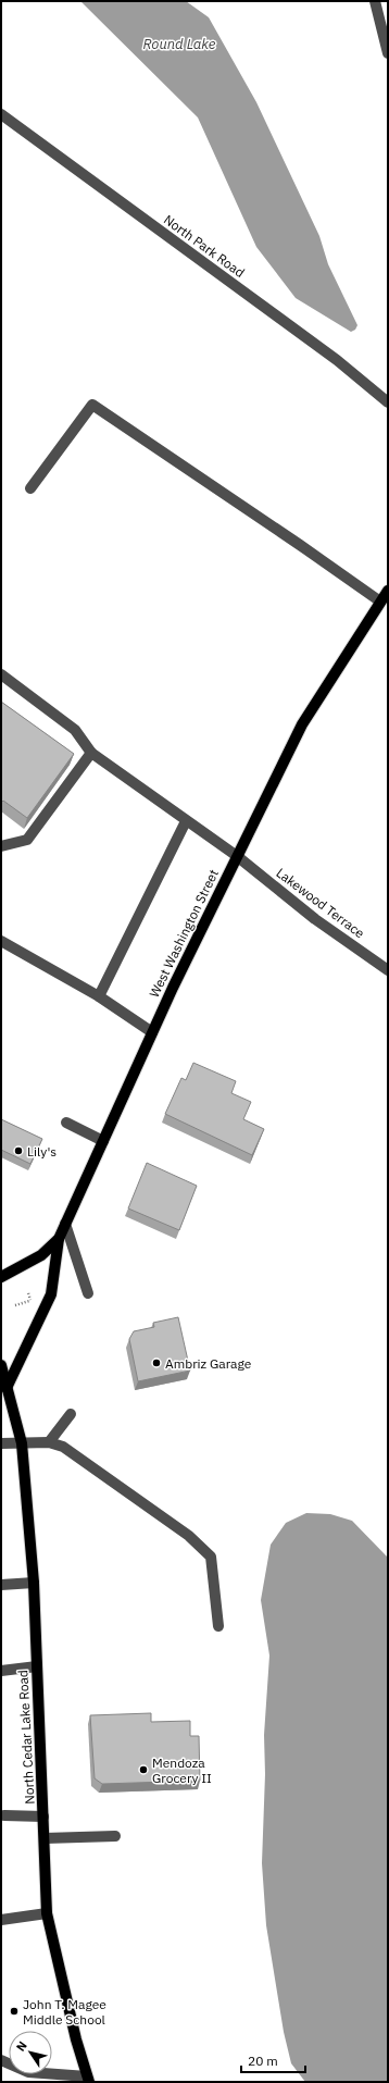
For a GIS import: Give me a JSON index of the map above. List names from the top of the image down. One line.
{"streets":{"main road":["West Washington Street","North Cedar Lake Road"],"street":["North Park Road","Lakewood Terrace"]},"crossings":[["Lakewood Terrace","West Washington Street"]],"water":["Round Lake"],"places":["Lily's","Ambriz Garage","Mendoza Grocery II","John T. Magee Middle School"],"scale_bar":"20 m","north":"top left"}
